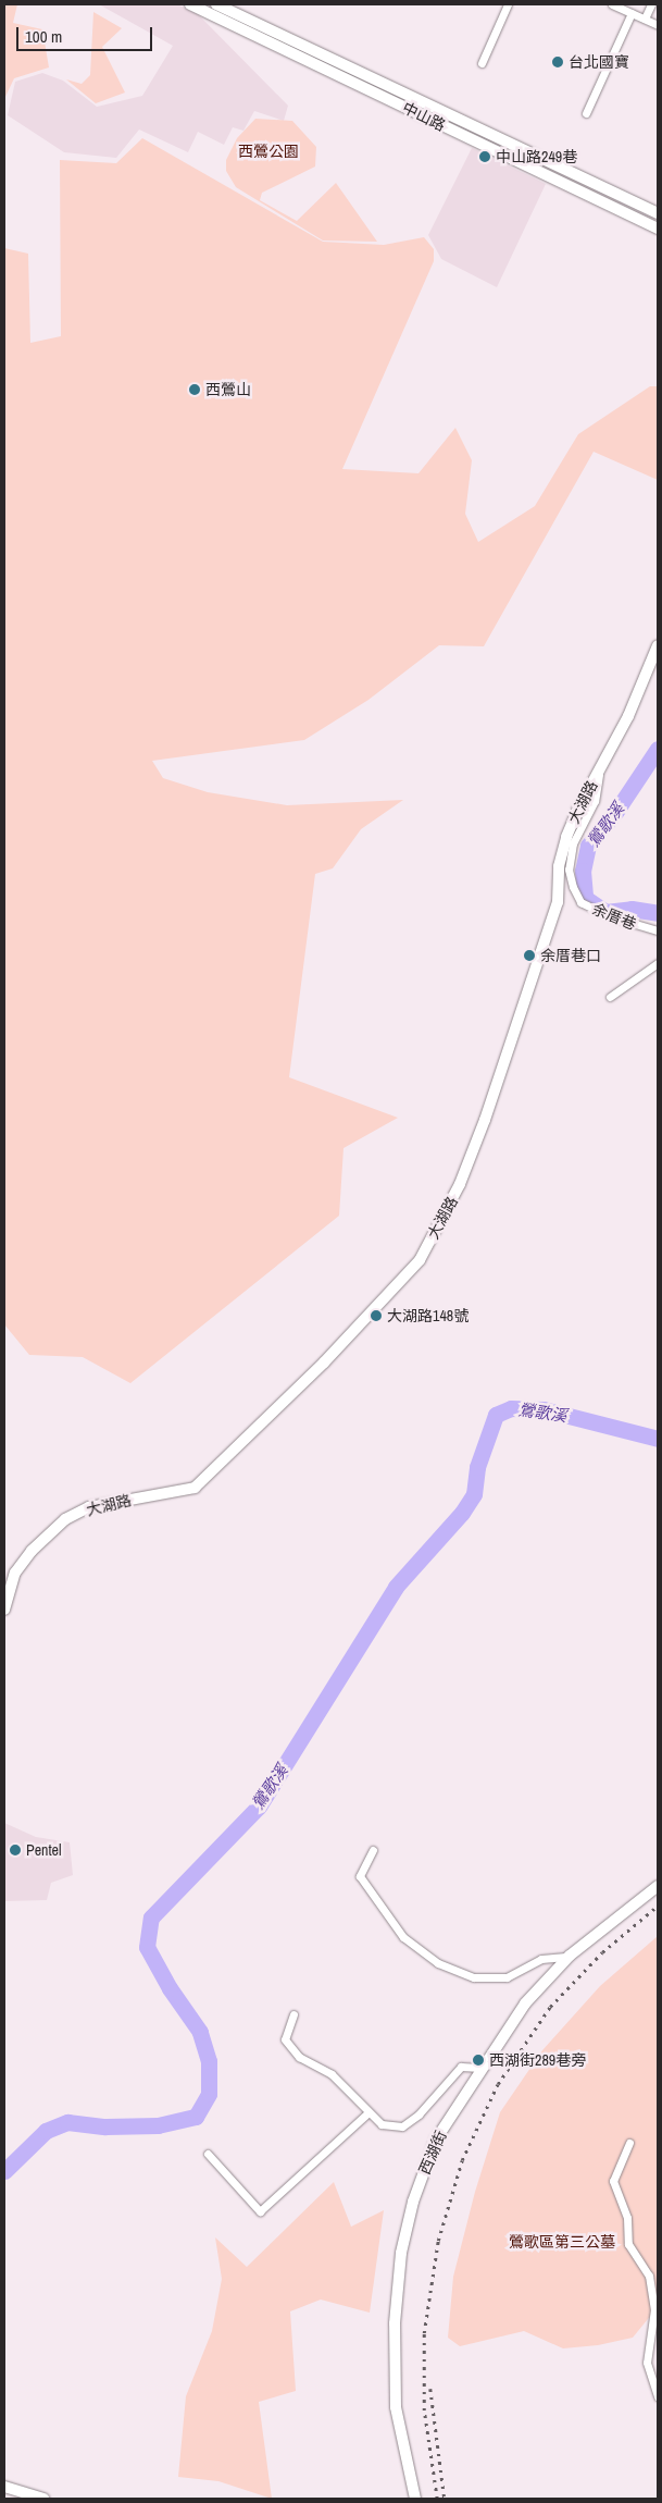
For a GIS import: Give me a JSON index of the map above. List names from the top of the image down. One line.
{"streets":{"street":["中山路","大湖路","余厝巷","西湖街"]},"crossings":[["大湖路","余厝巷"]],"water":["鶯歌溪"],"parks":["西鶯公園","鶯歌區第三公墓"],"places":["台北國寶","中山路249巷","西鶯山","余厝巷口","大湖路148號","Pentel","西湖街289巷旁"],"scale_bar":"100 m"}
